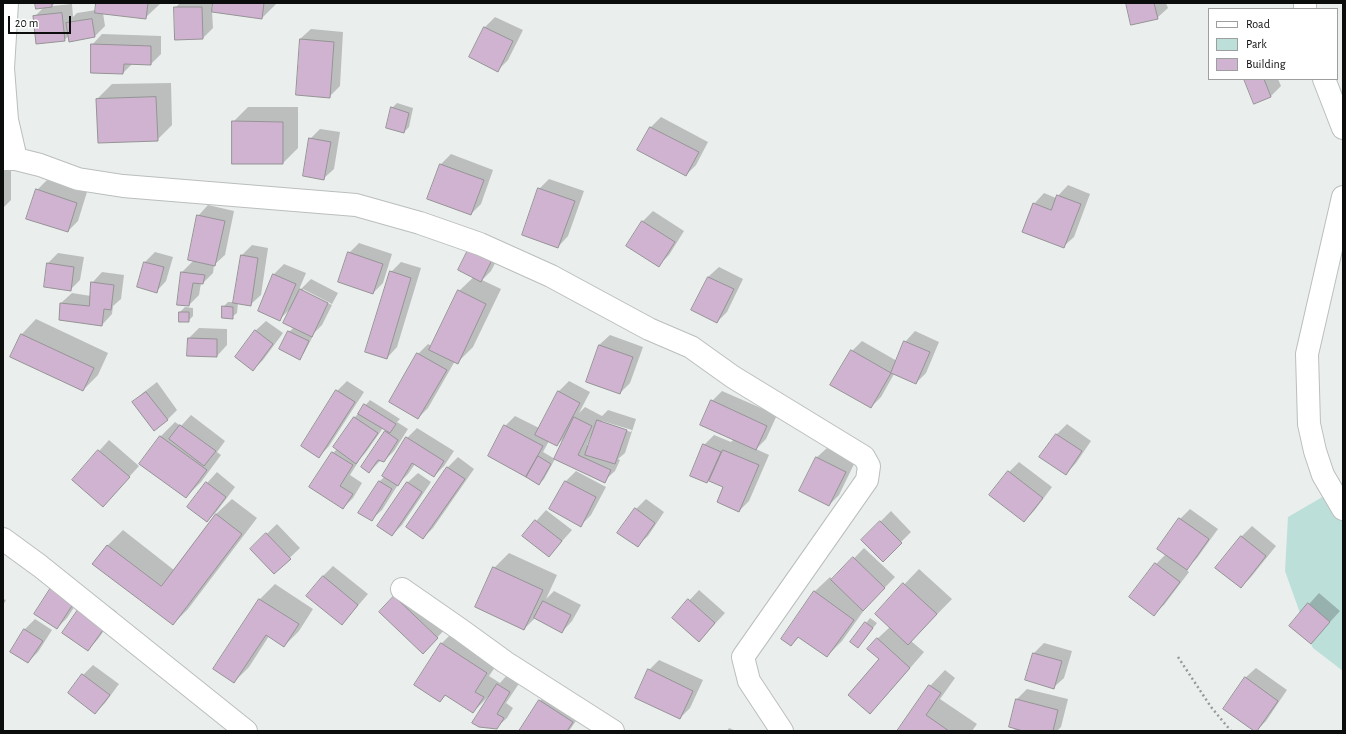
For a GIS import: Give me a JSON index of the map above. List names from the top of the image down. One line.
{"legend":["Road","Park","Building"],"scale_bar":"20 m"}
